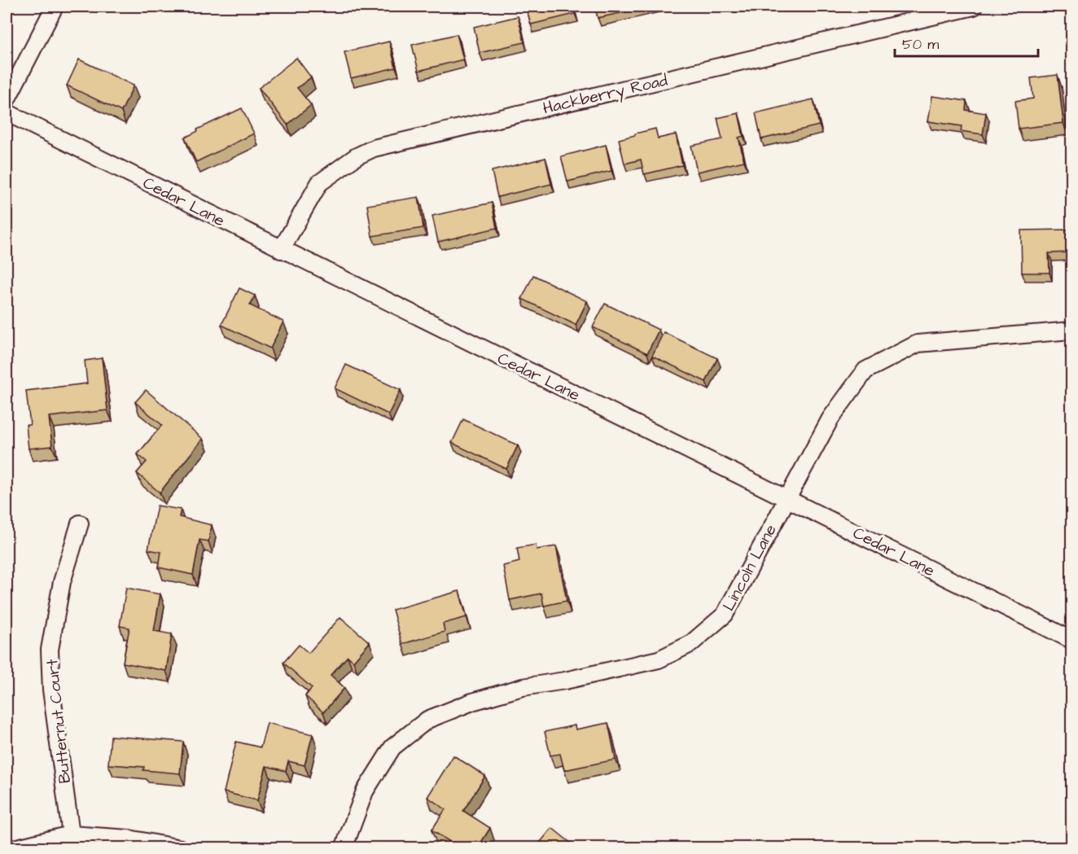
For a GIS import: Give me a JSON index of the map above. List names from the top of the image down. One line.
{"streets":{"street":["Hackberry Road","Cedar Lane","Lincoln Lane","Butternut Court"]},"crossings":[["Hackberry Road","Cedar Lane"],["Cedar Lane","Lincoln Lane"]],"scale_bar":"50 m"}
